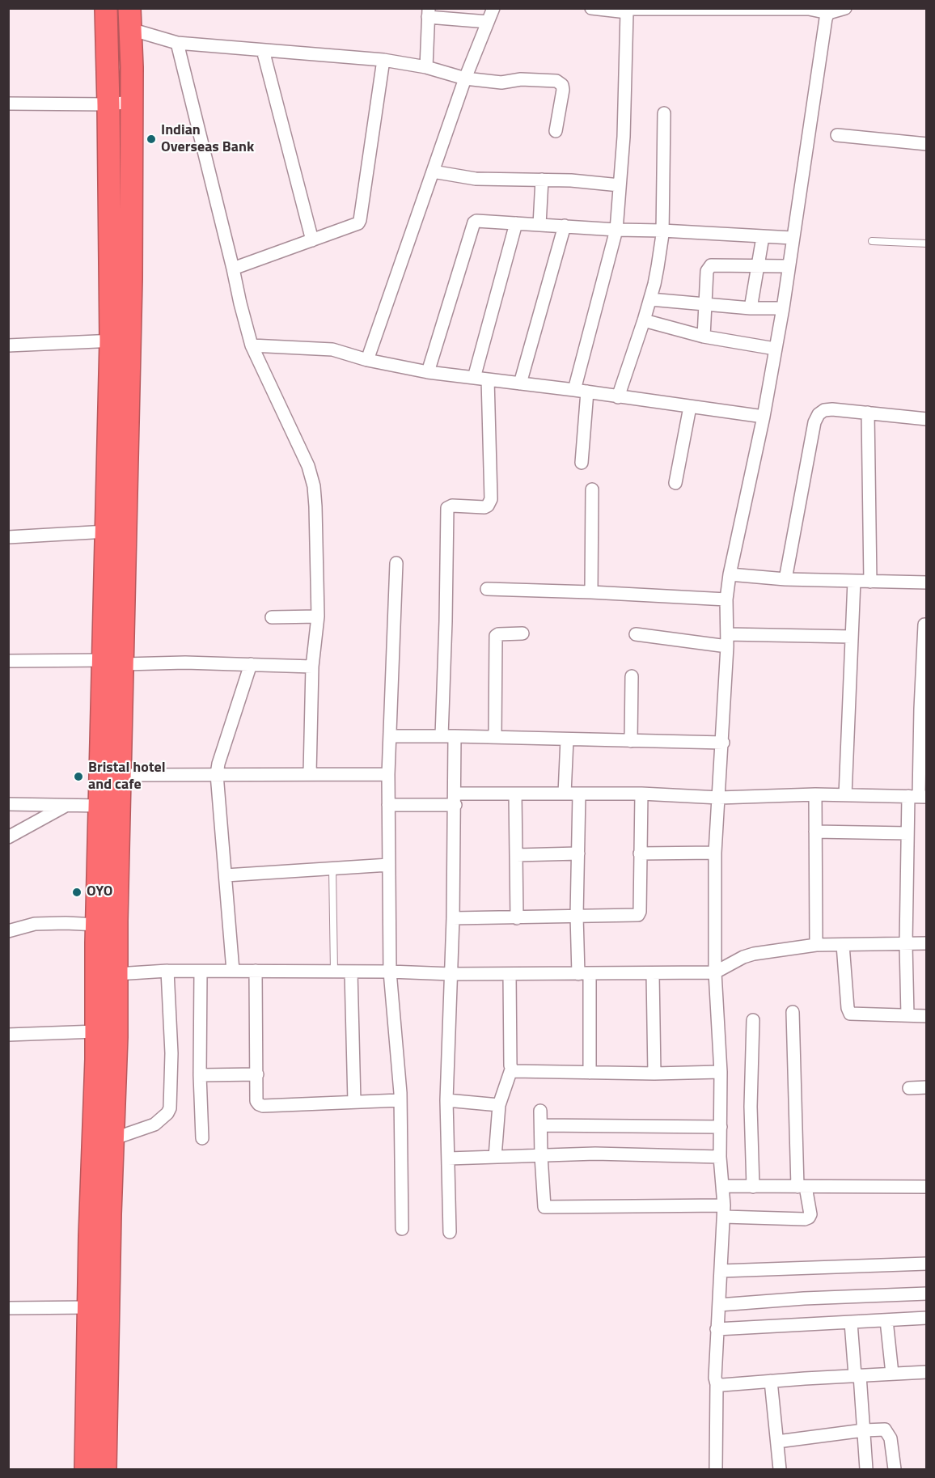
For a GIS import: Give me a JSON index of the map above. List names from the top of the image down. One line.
{"places":["Indian Overseas Bank","Bristal hotel and cafe","OYO"]}
